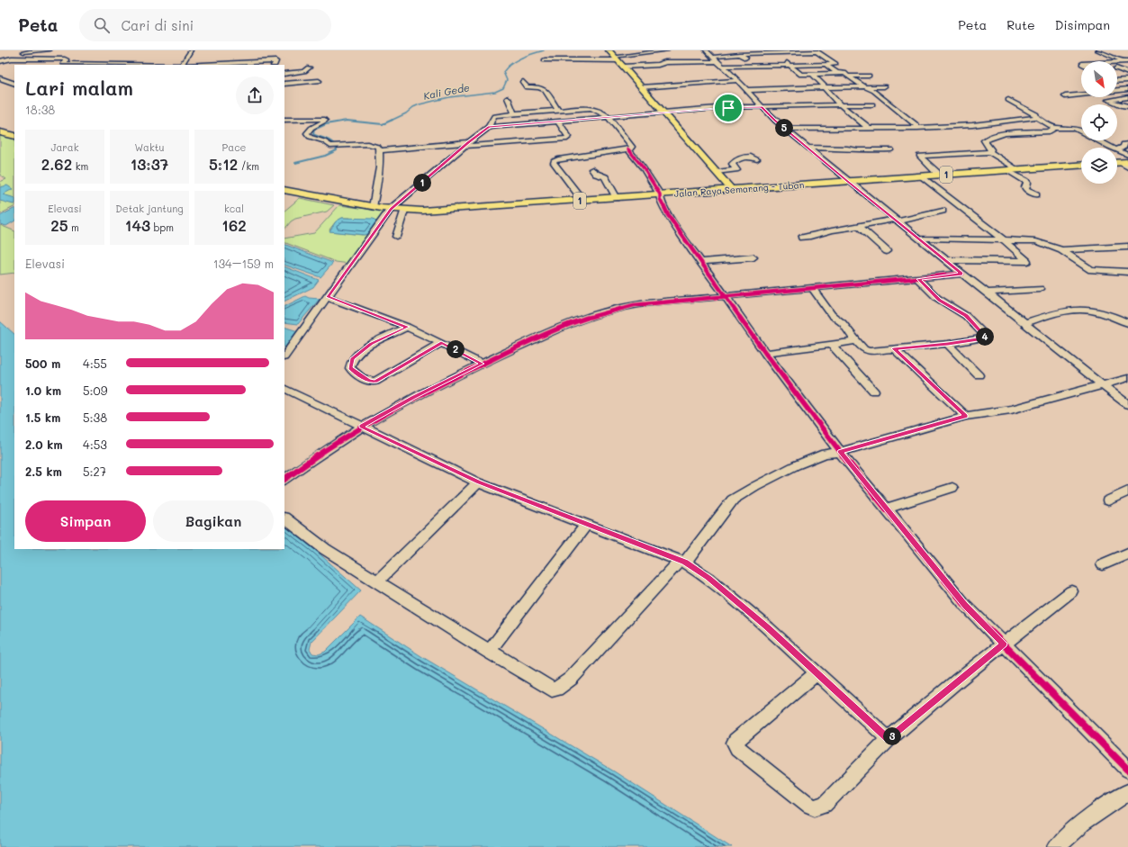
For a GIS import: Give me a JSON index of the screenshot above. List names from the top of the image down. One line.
{"streets":{"highway":["1","Jalan Raya Semarang - Tuban"]},"water":["Kali Gede"],"north":"bottom right","page":{"header":"Peta","search":"Cari di sini","nav":["Peta","Rute","Disimpan"],"heading":["Lari malam","18:38"],"pins":["5","1","4","2","3"],"stats":[["Jarak","2.62 km"],["Waktu","13:37"],["Pace","5:12 /km"],["Elevasi","25 m"],["Detak jantung","143 bpm"],["kcal","162"]],"chart":["Elevasi","134–159 m"],"list":[{"name":"500 m","note":"4:55"},{"name":"1.0 km","note":"5:09"},{"name":"1.5 km","note":"5:38"},{"name":"2.0 km","note":"4:53"},{"name":"2.5 km","note":"5:27"}],"buttons":["Simpan","Bagikan"]}}
